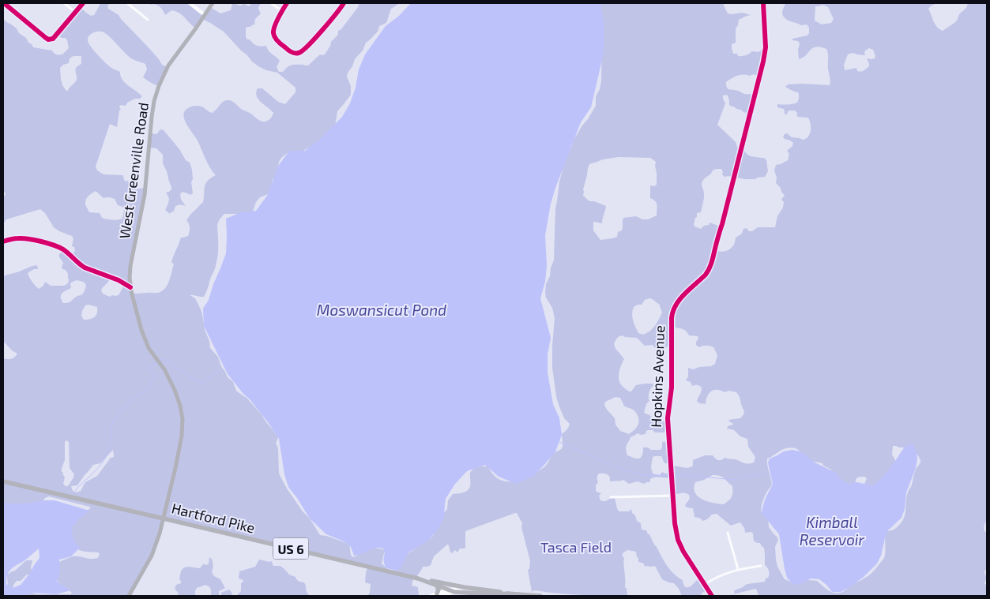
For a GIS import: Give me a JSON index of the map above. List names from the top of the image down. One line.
{"streets":{"highway":["Hartford Pike","US 6"],"main road":["West Greenville Road"],"street":["Hopkins Avenue"]},"crossings":[["West Greenville Road","Hartford Pike"],["Hartford Pike","US 6"]],"water":["Moswansicut Pond","Kimball Reservoir"],"parks":["Tasca Field"]}
